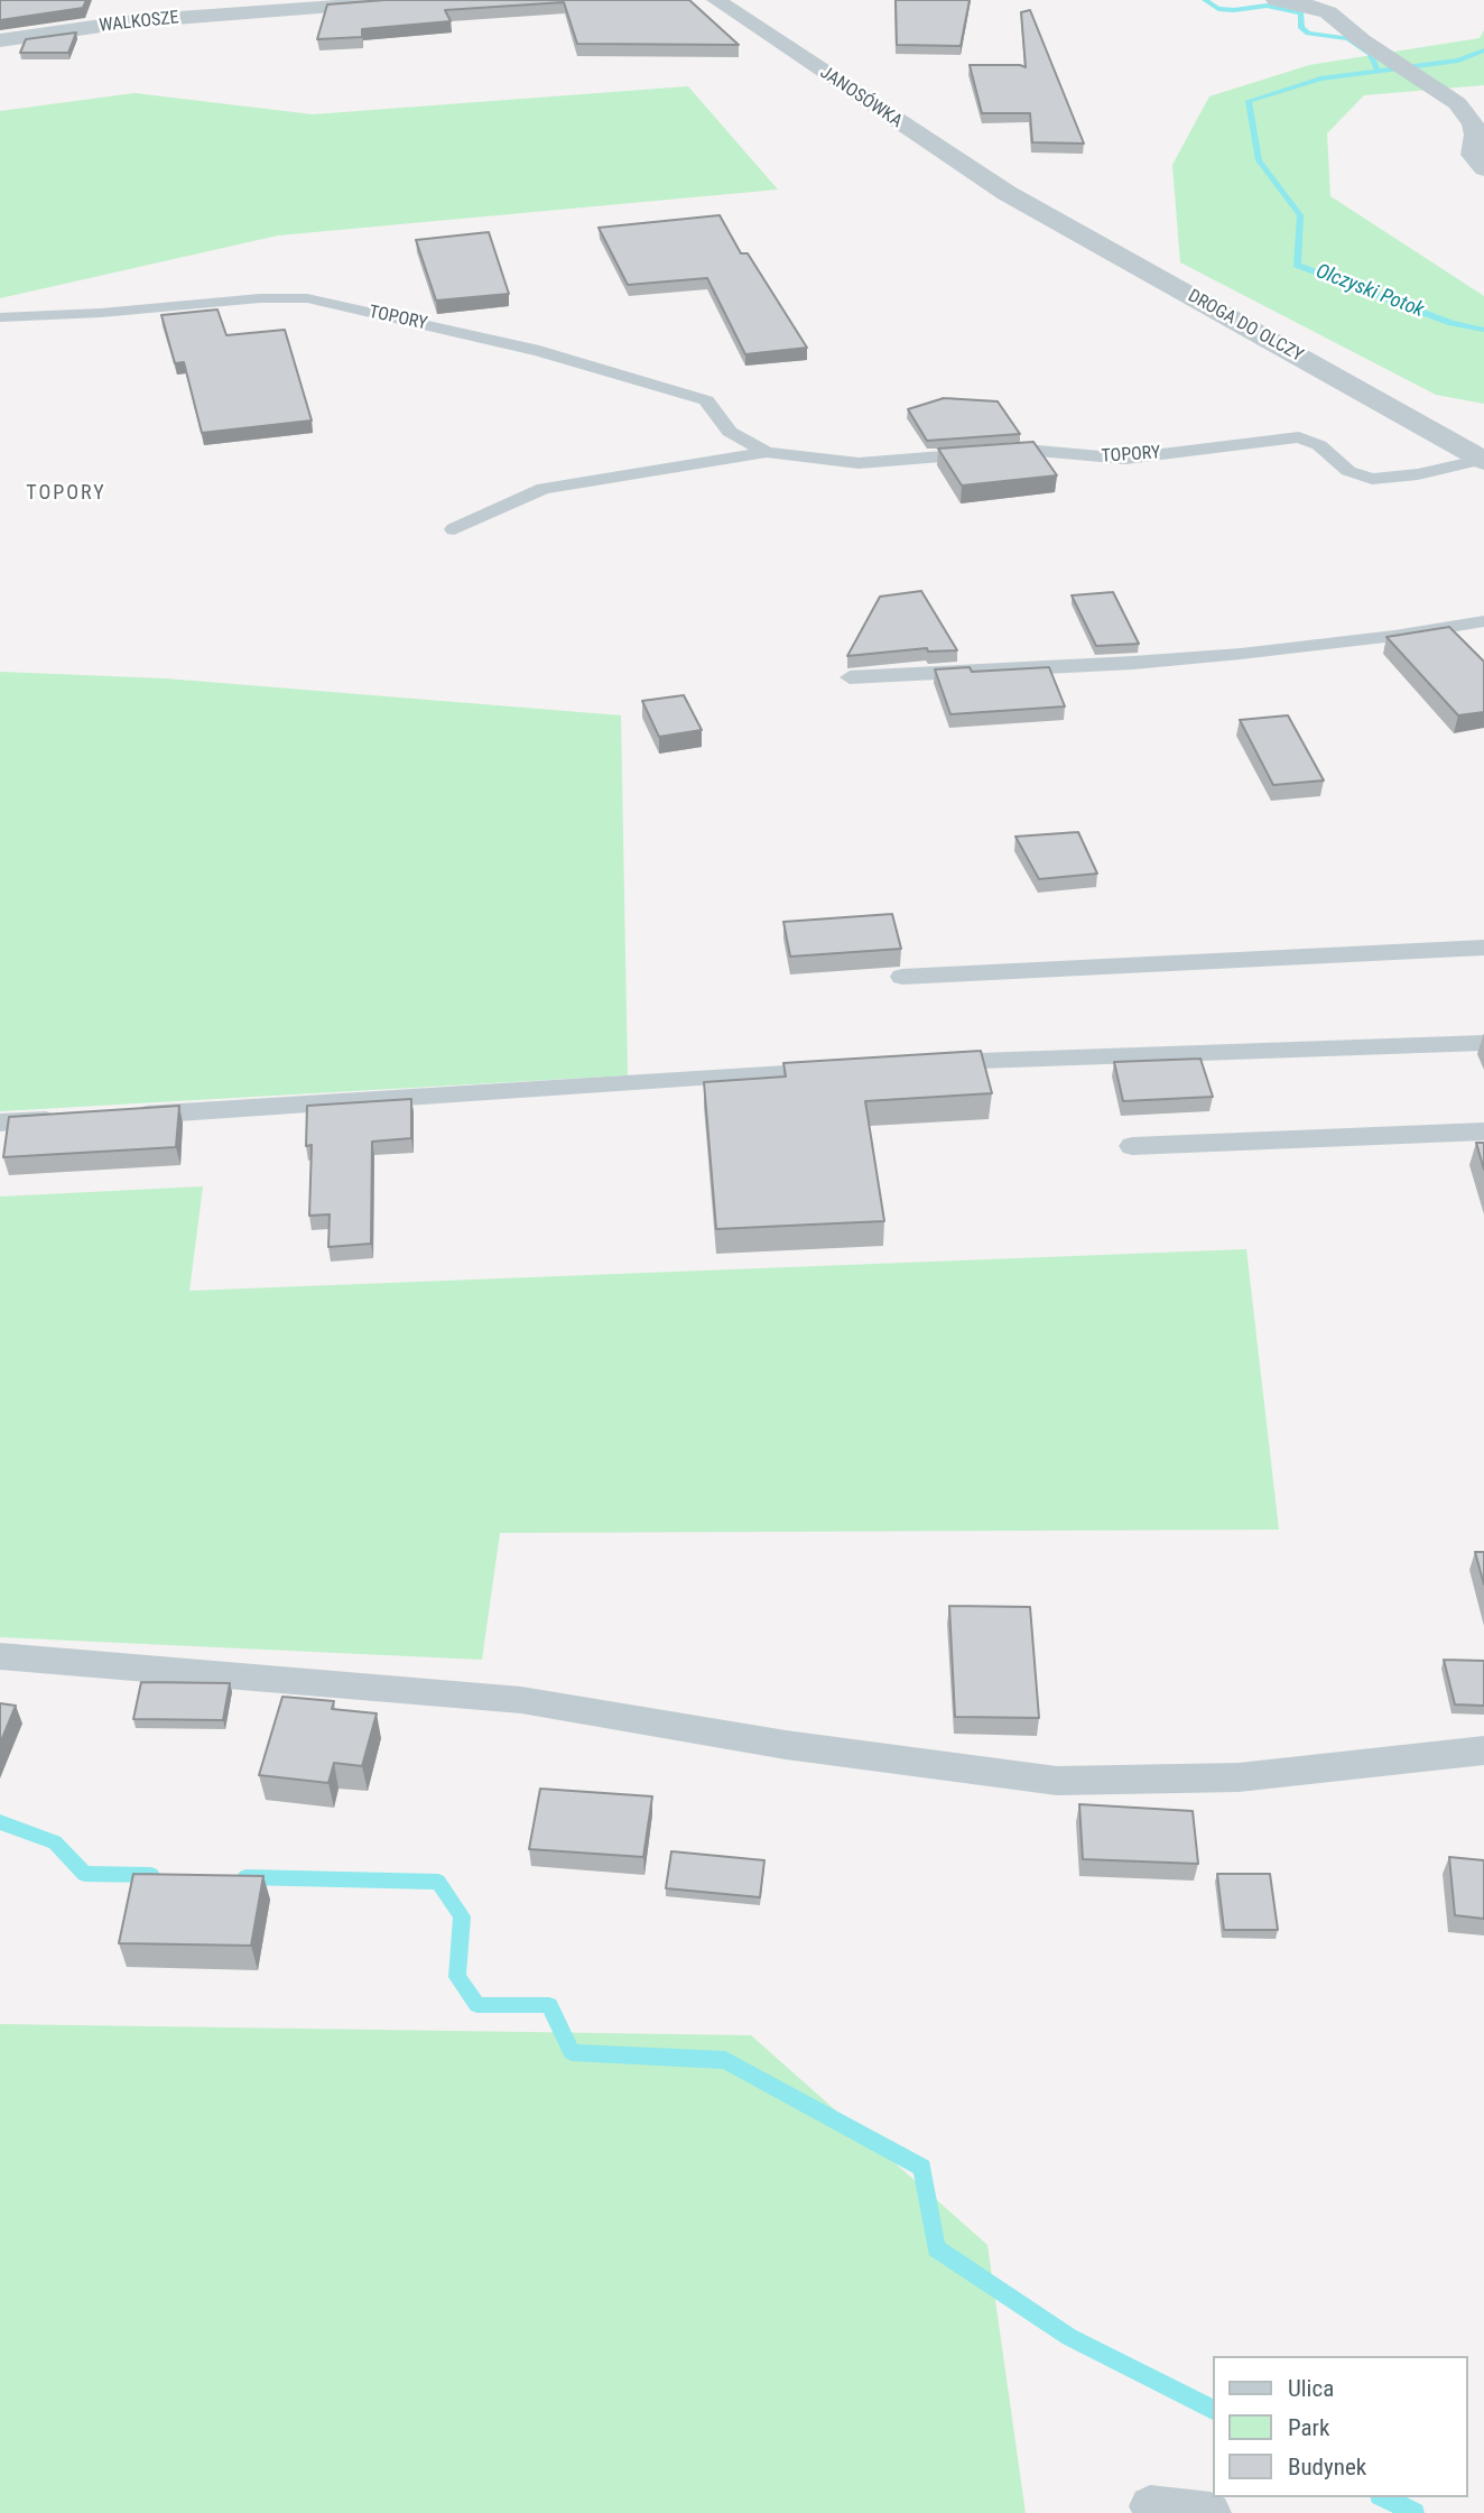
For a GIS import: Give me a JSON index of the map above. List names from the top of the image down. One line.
{"streets":{"street":["WALKOSZE","JANOSÓWKA","DROGA DO OLCZY"],"lane":["TOPORY"]},"crossings":[["JANOSÓWKA","DROGA DO OLCZY"],["TOPORY","DROGA DO OLCZY"]],"districts":["TOPORY"],"water":["Olczyski Potok"],"legend":["Ulica","Park","Budynek"]}
